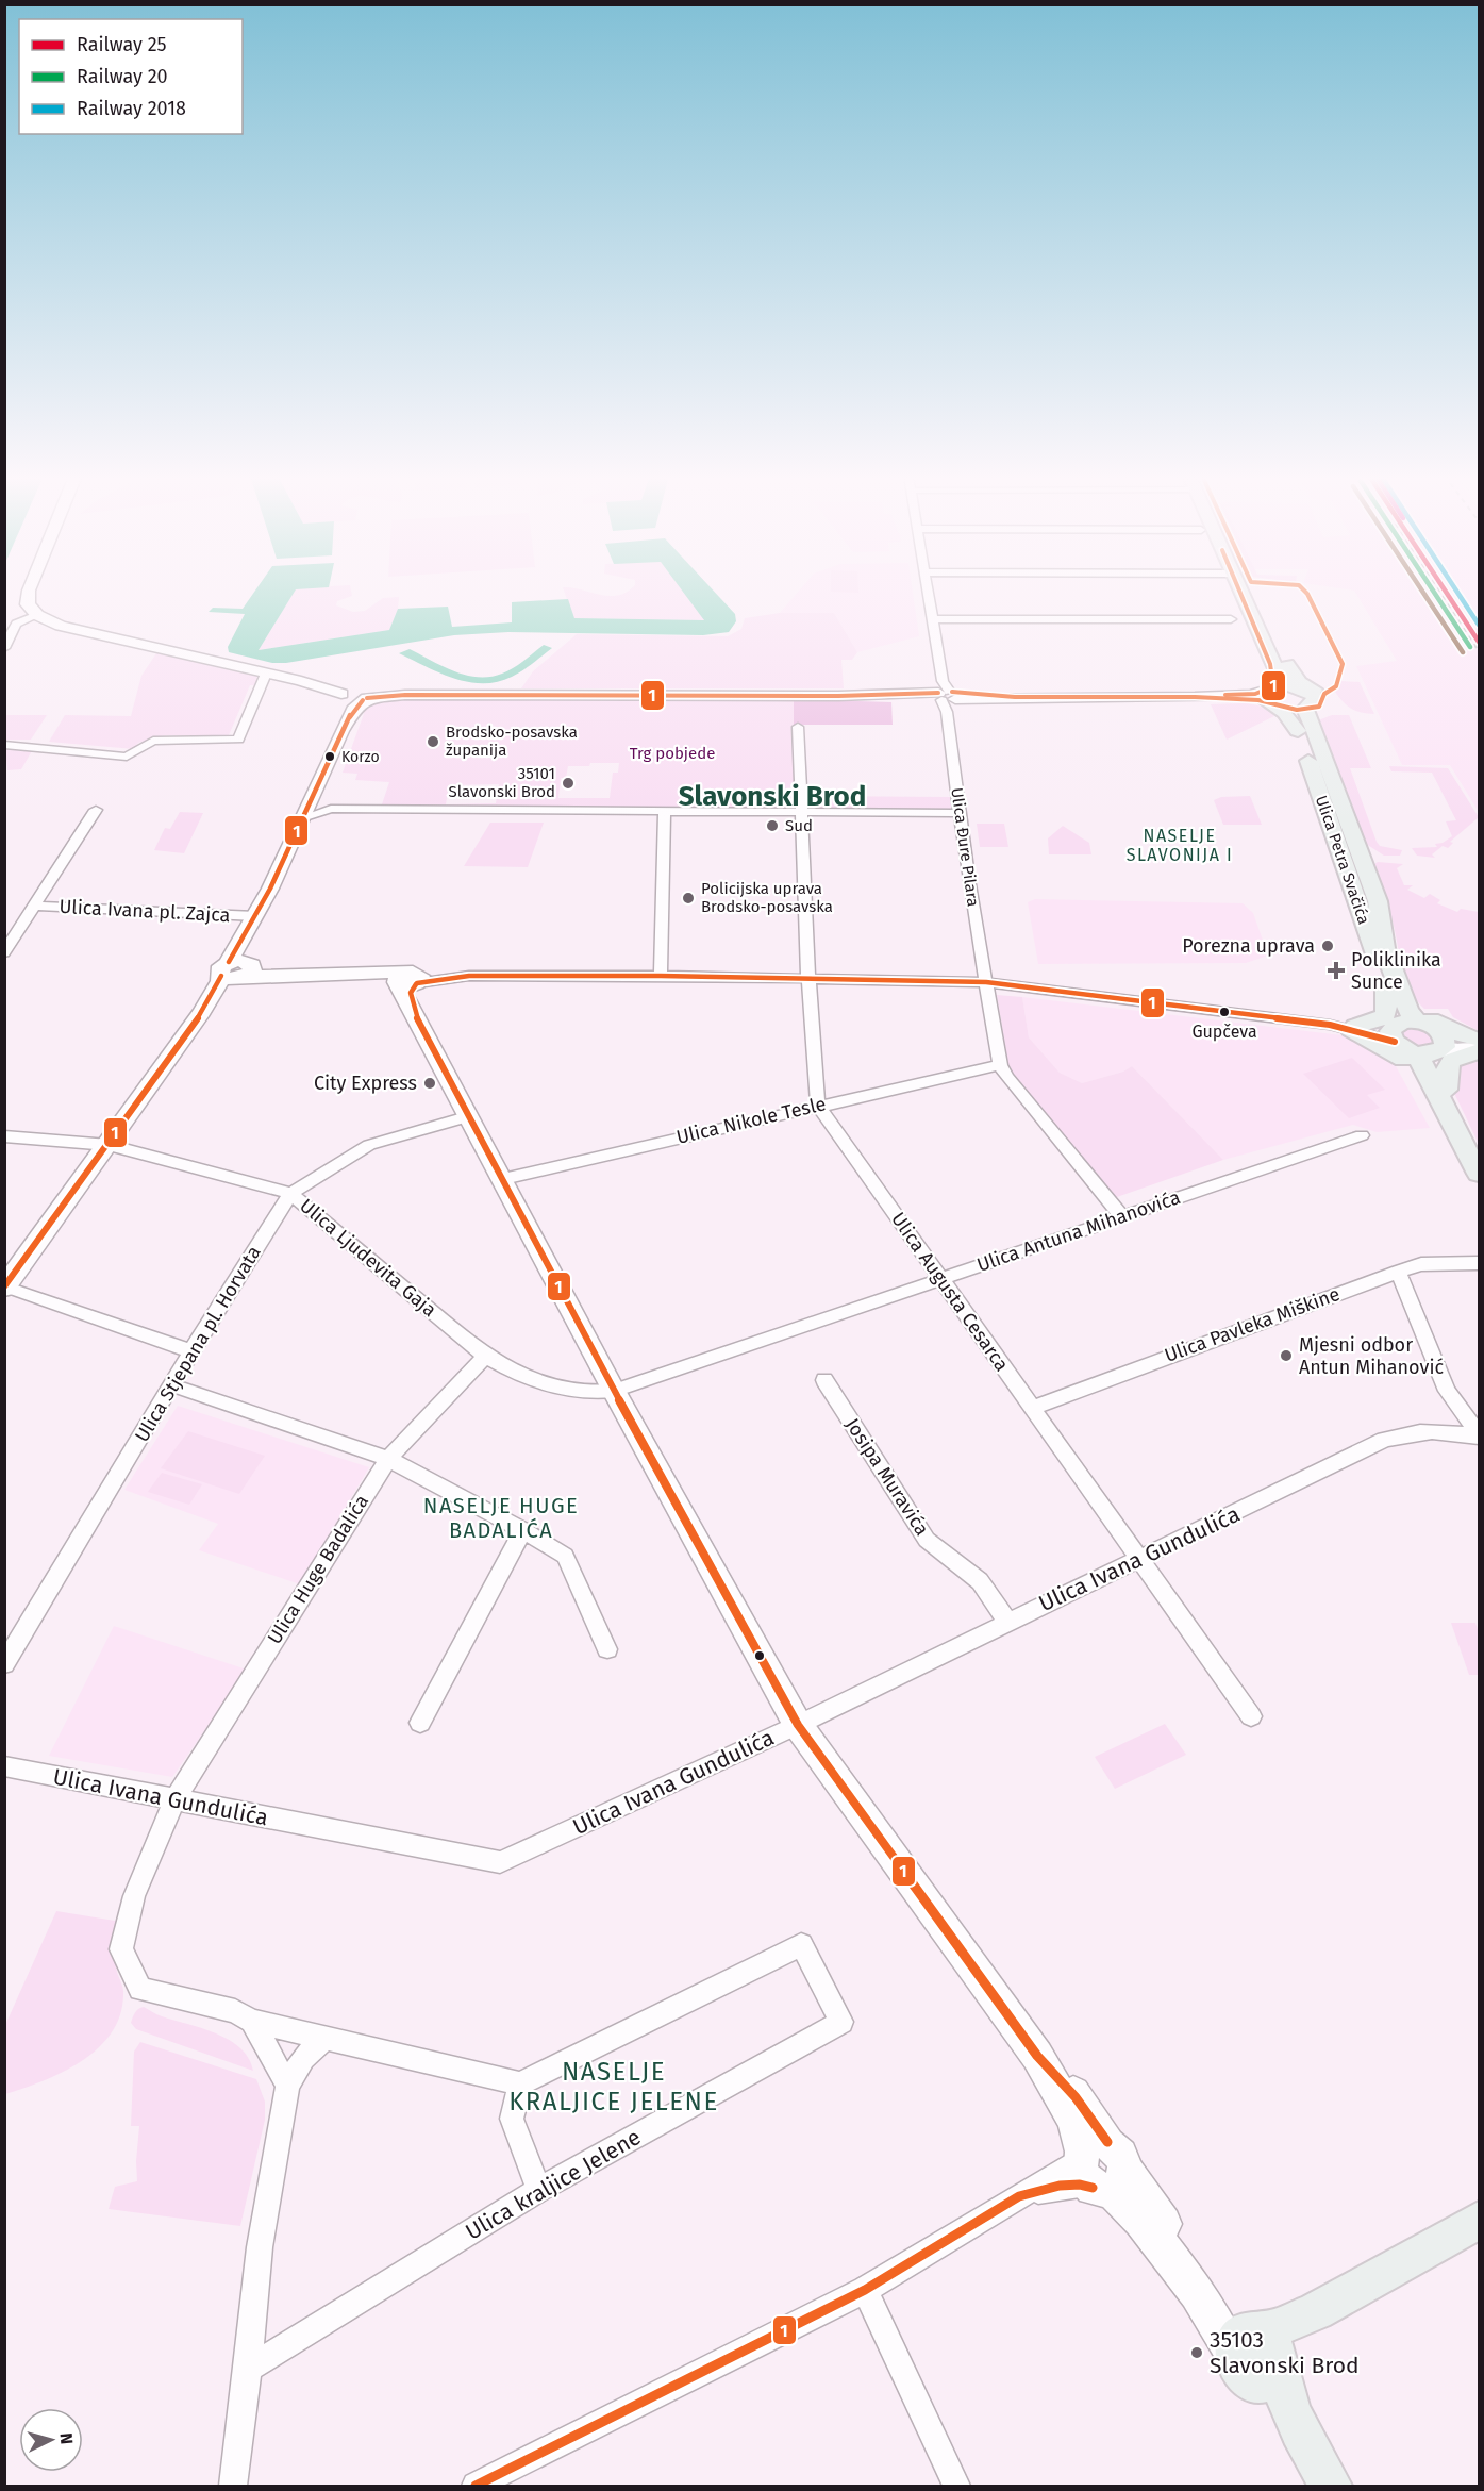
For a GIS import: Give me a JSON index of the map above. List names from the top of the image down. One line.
{"streets":{"main road":["Ulica Petra Svačića"],"street":["Ulica Đure Pilara","Ulica Ivana pl. Zajca","Ulica Nikole Tesle","Ulica Antuna Mihanovića","Ulica Ljudevita Gaja","Ulica Augusta Cesarca","Ulica Pavleka Miškine","Ulica Stjepana pl. Horvata","Josipa Muravića","Ulica Ivana Gundulića","Ulica Huge Badalića","Ulica kraljice Jelene"]},"crossings":[["Ulica Đure Pilara","Ulica Nikole Tesle"],["Ulica Nikole Tesle","Ulica Augusta Cesarca"],["Ulica Antuna Mihanovića","Ulica Ljudevita Gaja"],["Ulica Antuna Mihanovića","Ulica Augusta Cesarca"],["Ulica Ljudevita Gaja","Ulica Stjepana pl. Horvata"],["Ulica Ljudevita Gaja","Ulica Huge Badalića"],["Ulica Augusta Cesarca","Ulica Pavleka Miškine"],["Ulica Augusta Cesarca","Ulica Ivana Gundulića"],["Josipa Muravića","Ulica Ivana Gundulića"],["Ulica Ivana Gundulića","Ulica Huge Badalića"]],"districts":["Slavonski Brod","NASELJE SLAVONIJA I","NASELJE HUGE BADALIĆA","NASELJE KRALJICE JELENE"],"parks":["Trg pobjede"],"places":{"other":["Brodsko-posavska županija","Korzo","35101 Slavonski Brod","Sud","Policijska uprava Brodsko-posavska","Porezna uprava","Gupčeva","City Express","Mjesni odbor Antun Mihanović","35103 Slavonski Brod"],"health":["Poliklinika Sunce"]},"lines":["rail line 25","rail line 20","rail line 2018","transit line 1"],"legend":["Railway 25","Railway 20","Railway 2018"],"north":"right"}
